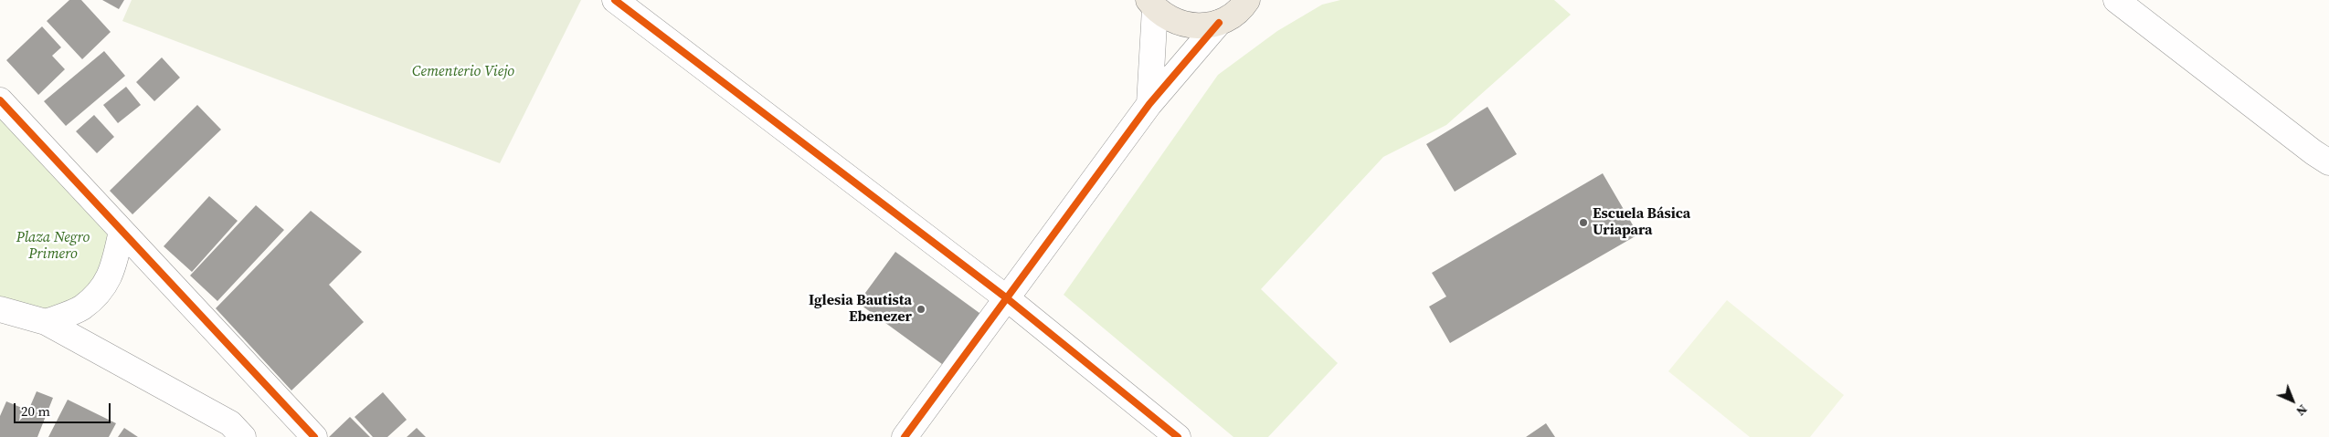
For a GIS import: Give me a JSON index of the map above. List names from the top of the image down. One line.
{"parks":["Cementerio Viejo","Plaza Negro Primero"],"places":["Escuela Básica Uriapara","Iglesia Bautista Ebenezer"],"scale_bar":"20 m","north":"bottom right"}
